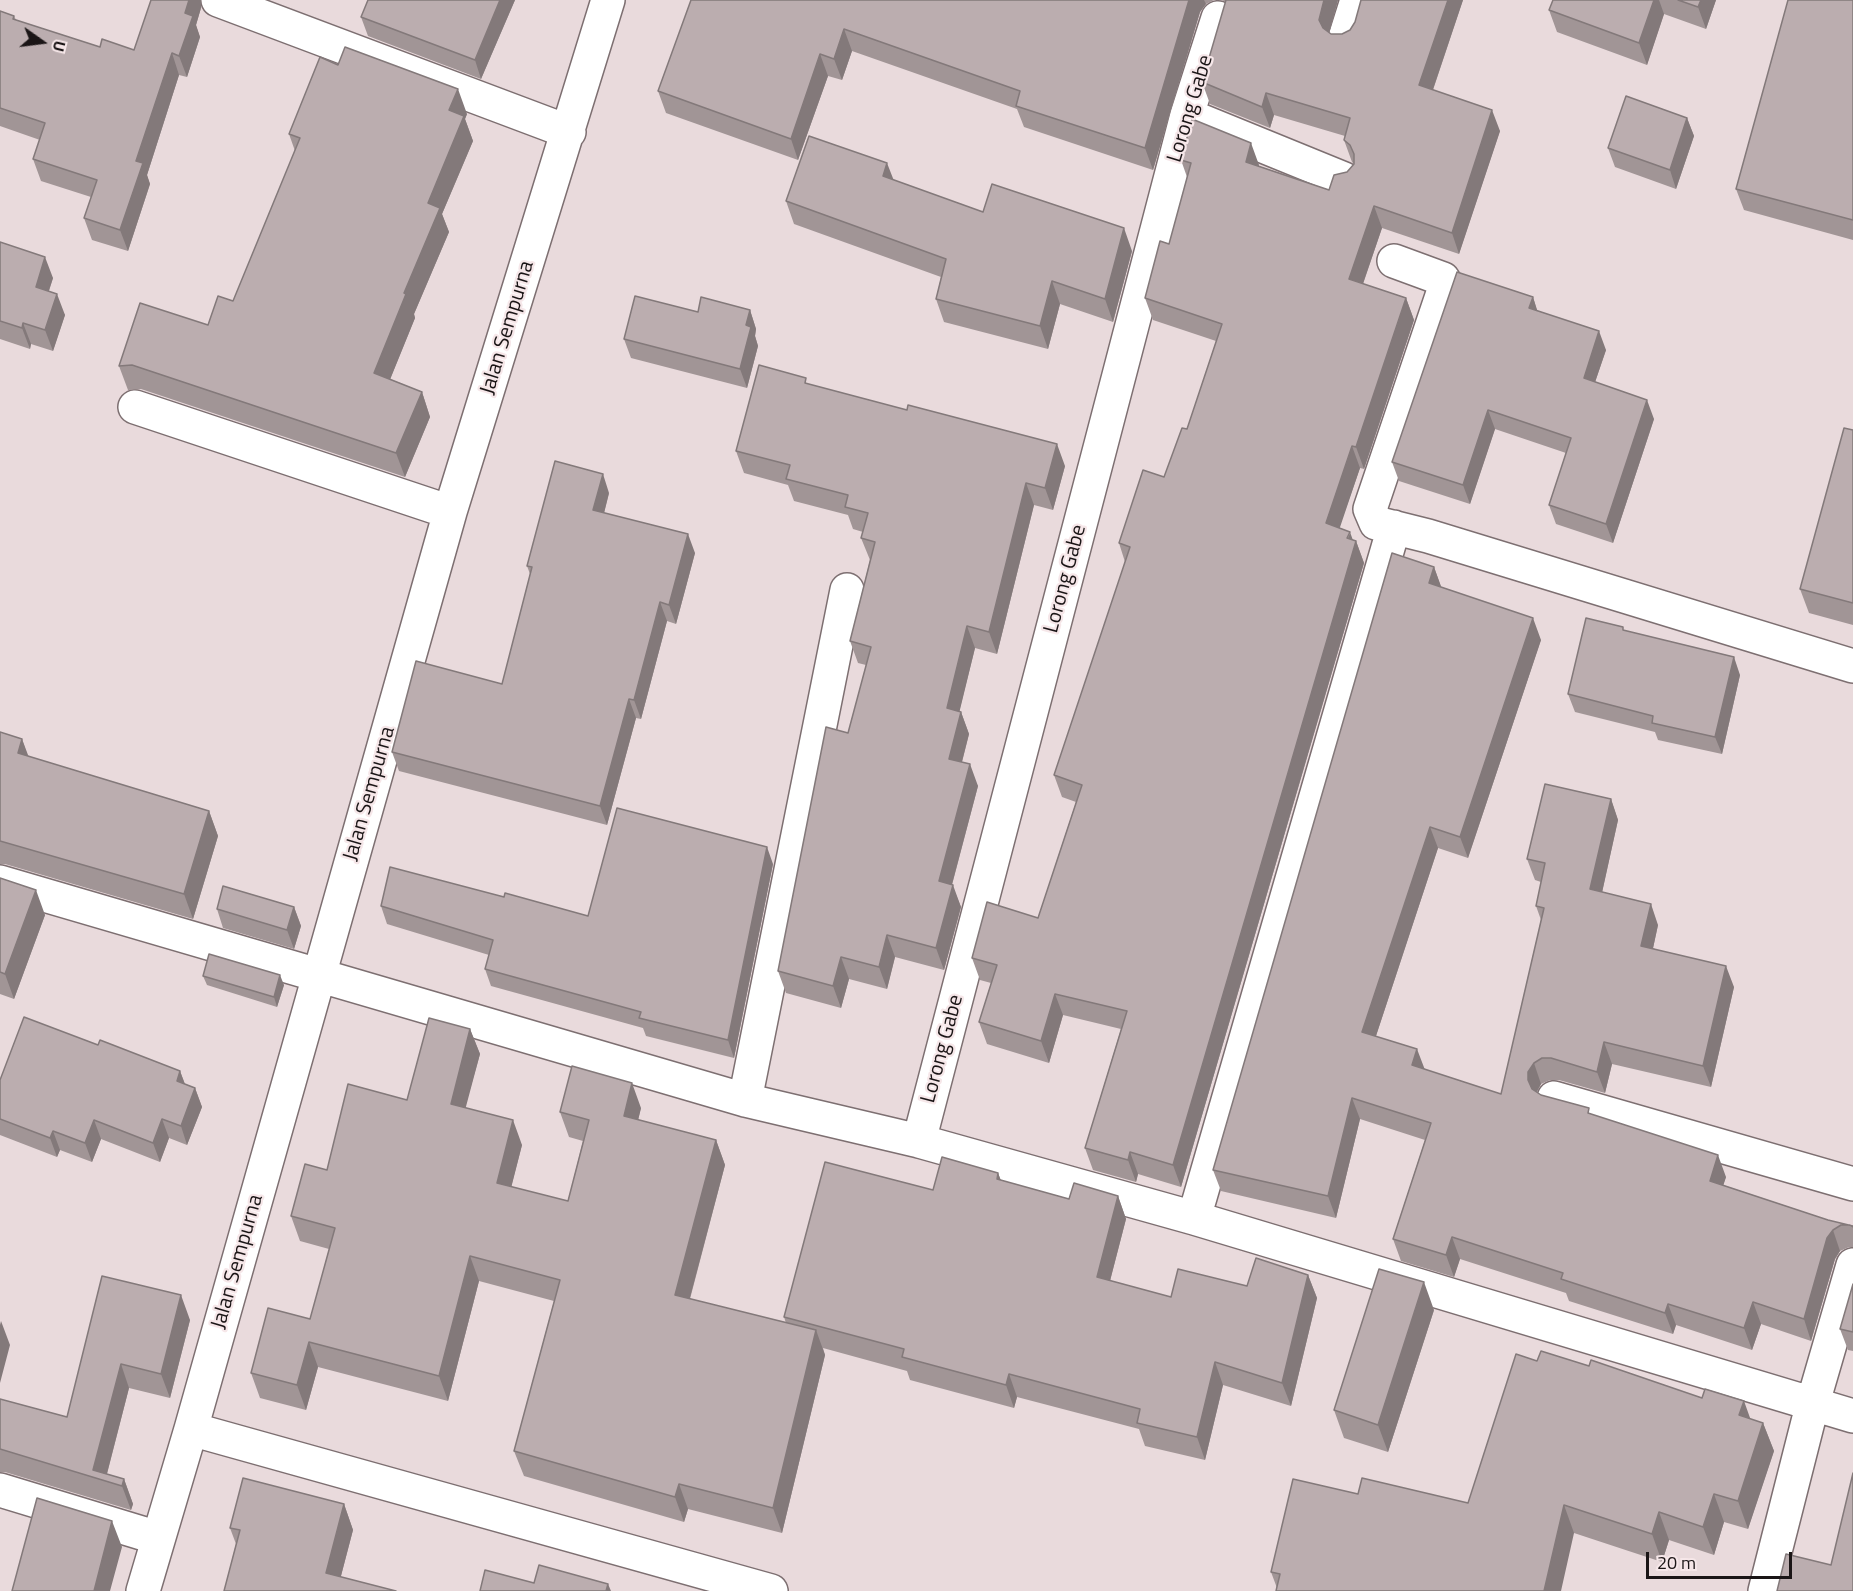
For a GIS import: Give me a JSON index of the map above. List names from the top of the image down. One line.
{"streets":{"street":["Lorong Gabe","Jalan Sempurna"]},"scale_bar":"20 m","north":"right"}
